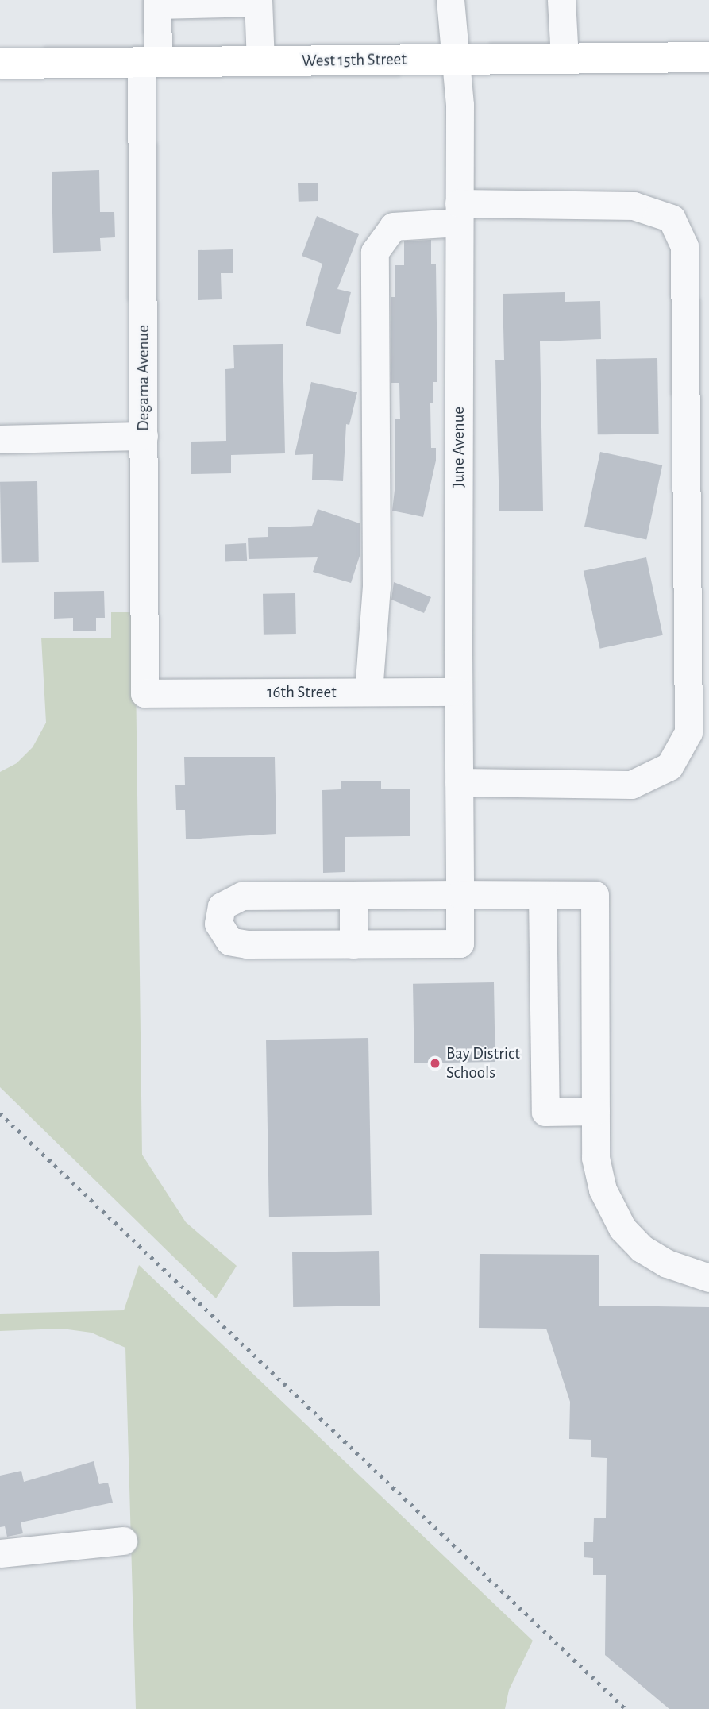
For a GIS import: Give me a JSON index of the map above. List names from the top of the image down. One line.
{"streets":{"highway":["West 15th Street"],"street":["Degama Avenue","June Avenue","16th Street"]},"crossings":[["West 15th Street","Degama Avenue"],["West 15th Street","June Avenue"],["Degama Avenue","16th Street"],["June Avenue","16th Street"]],"places":["Bay District Schools"]}
